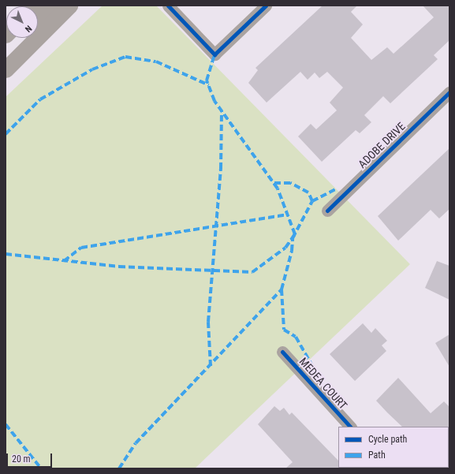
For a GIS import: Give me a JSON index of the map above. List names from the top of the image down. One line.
{"streets":{"street":["ADOBE DRIVE","MEDEA COURT"]},"legend":["Cycle path","Path"],"scale_bar":"20 m","north":"bottom right"}
